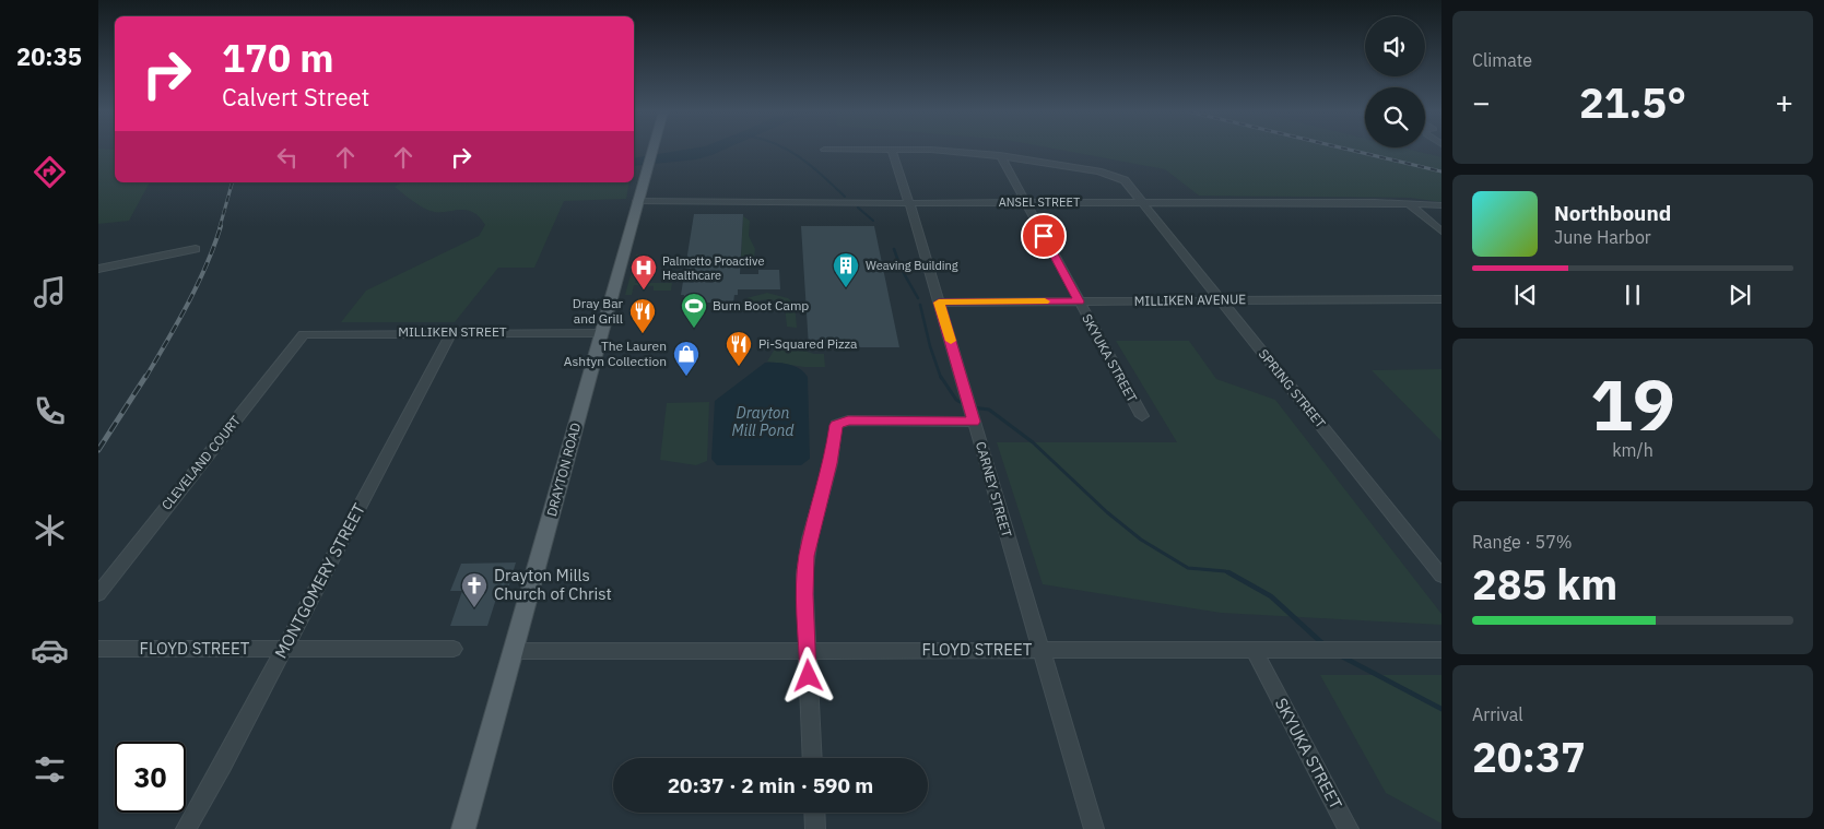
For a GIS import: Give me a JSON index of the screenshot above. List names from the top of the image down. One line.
{"streets":{"main road":["DRAYTON ROAD"],"street":["ANSEL STREET","MILLIKEN AVENUE","MILLIKEN STREET","SKYUKA STREET","SPRING STREET","CLEVELAND COURT","CARNEY STREET","MONTGOMERY STREET","FLOYD STREET"]},"crossings":[["ANSEL STREET","SKYUKA STREET"],["ANSEL STREET","SPRING STREET"],["ANSEL STREET","DRAYTON ROAD"],["ANSEL STREET","CARNEY STREET"],["MILLIKEN AVENUE","SKYUKA STREET"],["MILLIKEN AVENUE","SPRING STREET"],["MILLIKEN AVENUE","CARNEY STREET"],["MILLIKEN STREET","CLEVELAND COURT"],["MILLIKEN STREET","DRAYTON ROAD"],["MILLIKEN STREET","MONTGOMERY STREET"],["SKYUKA STREET","SPRING STREET"],["SKYUKA STREET","FLOYD STREET"],["DRAYTON ROAD","FLOYD STREET"],["CARNEY STREET","FLOYD STREET"],["MONTGOMERY STREET","FLOYD STREET"]],"water":["Drayton Mill Pond"],"places":{"building":["Weaving Building"],"hospital":["Palmetto Proactive Healthcare"],"sports":["Burn Boot Camp"],"restaurant":["Dray Bar and Grill","Pi-Squared Pizza"],"shop":["The Lauren Ashtyn Collection"],"church":["Drayton Mills Church of Christ"]},"page":{"tabs":"20:35","tile":["Climate",["19","km/h"],["Range · 57%","285 km"],["Arrival","20:37"]],"turn":["170 m","Calvert Street"],"heat":["−","21.5°","+"],"song":["Northbound","June Harbor"],"limit":"30","trip":"20:37 · 2 min · 590 m"}}
